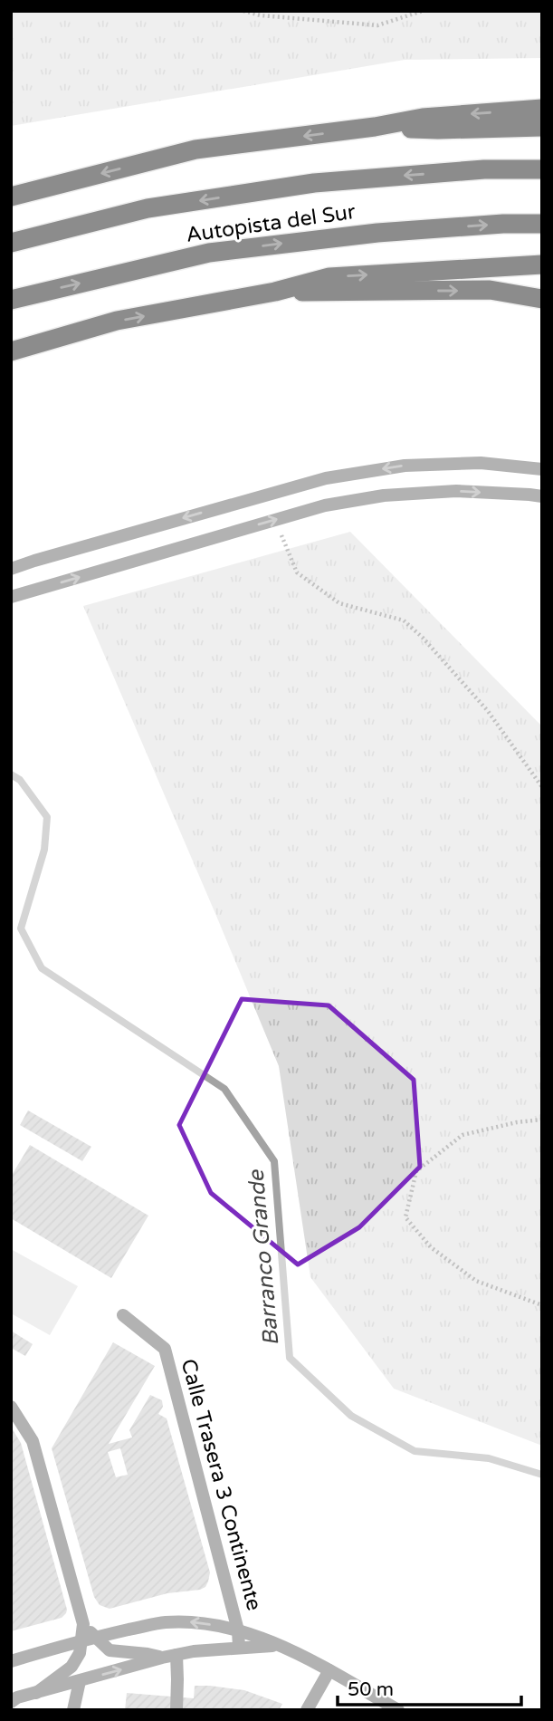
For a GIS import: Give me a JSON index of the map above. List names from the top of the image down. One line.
{"streets":{"highway":["Autopista del Sur"],"street":["Calle Trasera 3 Continente"]},"water":["Barranco Grande"],"scale_bar":"50 m"}
